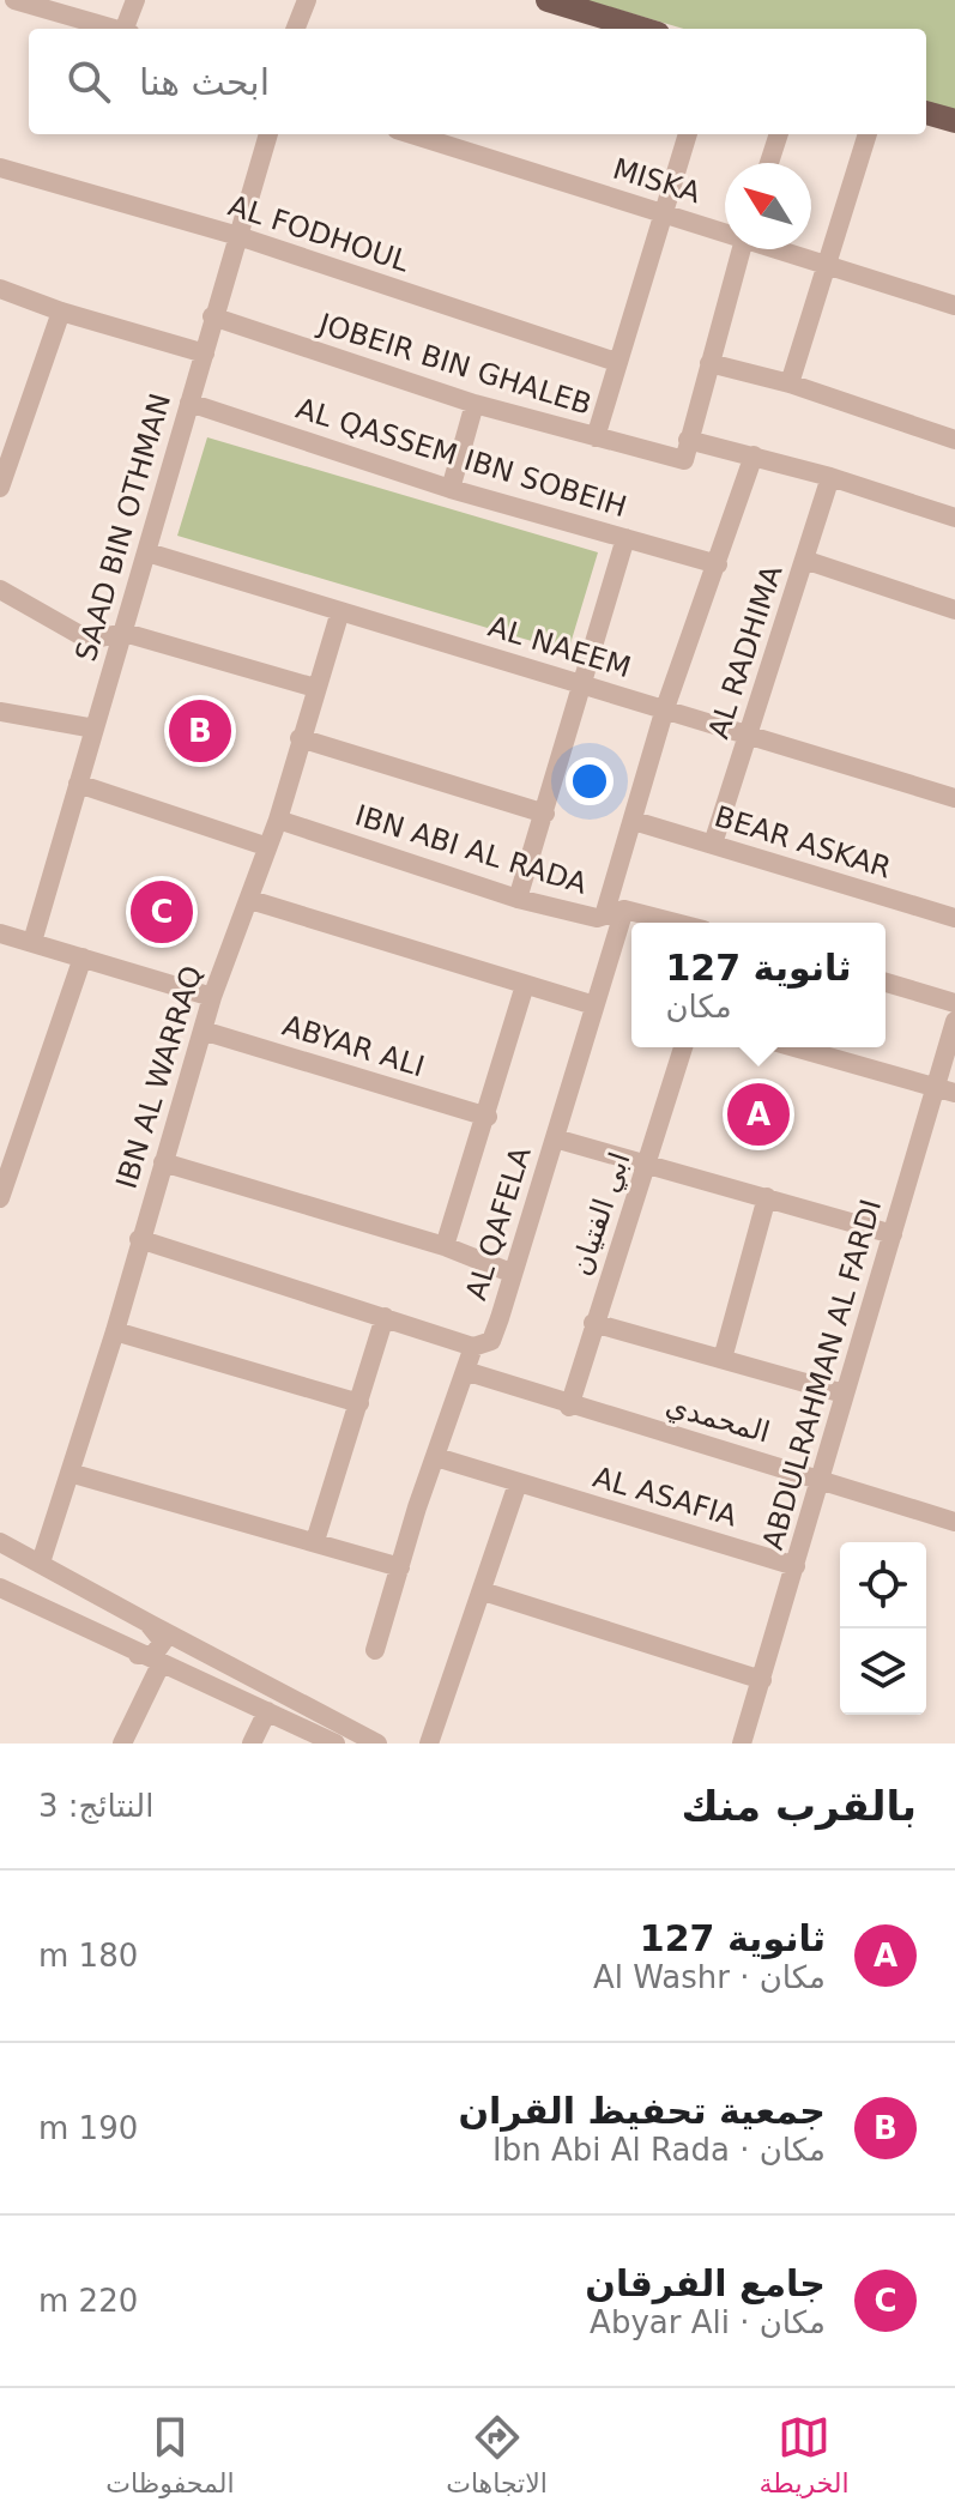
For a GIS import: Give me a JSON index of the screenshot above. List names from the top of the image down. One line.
{"streets":{"street":["MISKA","AL FODHOUL","JOBEIR BIN GHALEB","AL QASSEM IBN SOBEIH","SAAD BIN OTHMAN","AL NAEEM","AL RADHIMA","BEAR ASKAR","IBN ABI AL RADA","ABYAR ALI","IBN AL WARRAQ","ابي الفتيان","AL QAFELA","ABDULRAHMAN AL FARDI","المحمدي","AL ASAFIA"]},"crossings":[["AL FODHOUL","SAAD BIN OTHMAN"],["JOBEIR BIN GHALEB","SAAD BIN OTHMAN"],["JOBEIR BIN GHALEB","AL RADHIMA"],["JOBEIR BIN GHALEB","AL QAFELA"],["AL QASSEM IBN SOBEIH","SAAD BIN OTHMAN"],["AL QASSEM IBN SOBEIH","AL QAFELA"],["SAAD BIN OTHMAN","AL NAEEM"],["AL NAEEM","AL RADHIMA"],["AL NAEEM","IBN AL WARRAQ"],["AL NAEEM","AL QAFELA"],["AL RADHIMA","BEAR ASKAR"],["BEAR ASKAR","AL QAFELA"],["IBN ABI AL RADA","IBN AL WARRAQ"],["IBN ABI AL RADA","AL QAFELA"],["ABYAR ALI","IBN AL WARRAQ"],["ابي الفتيان","المحمدي"],["AL QAFELA","المحمدي"],["AL QAFELA","AL ASAFIA"],["ABDULRAHMAN AL FARDI","المحمدي"],["ABDULRAHMAN AL FARDI","AL ASAFIA"]],"north":"top left","page":{"search":"ابحث هنا","pins":["B","C","A"],"popup":["ثانوية 127","مكان"],"heading":["بالقرب منك","النتائج: 3"],"list":[{"mark":"A","name":"ثانوية 127","note":"مكان · Al Washr","value":"180 m"},{"mark":"B","name":"جمعية تحفيظ القران","note":"مكان · Ibn Abi Al Rada","value":"190 m"},{"mark":"C","name":"جامع الفرقان","note":"مكان · Abyar Ali","value":"220 m"}],"nav":["الخريطة","الاتجاهات","المحفوظات"]}}
